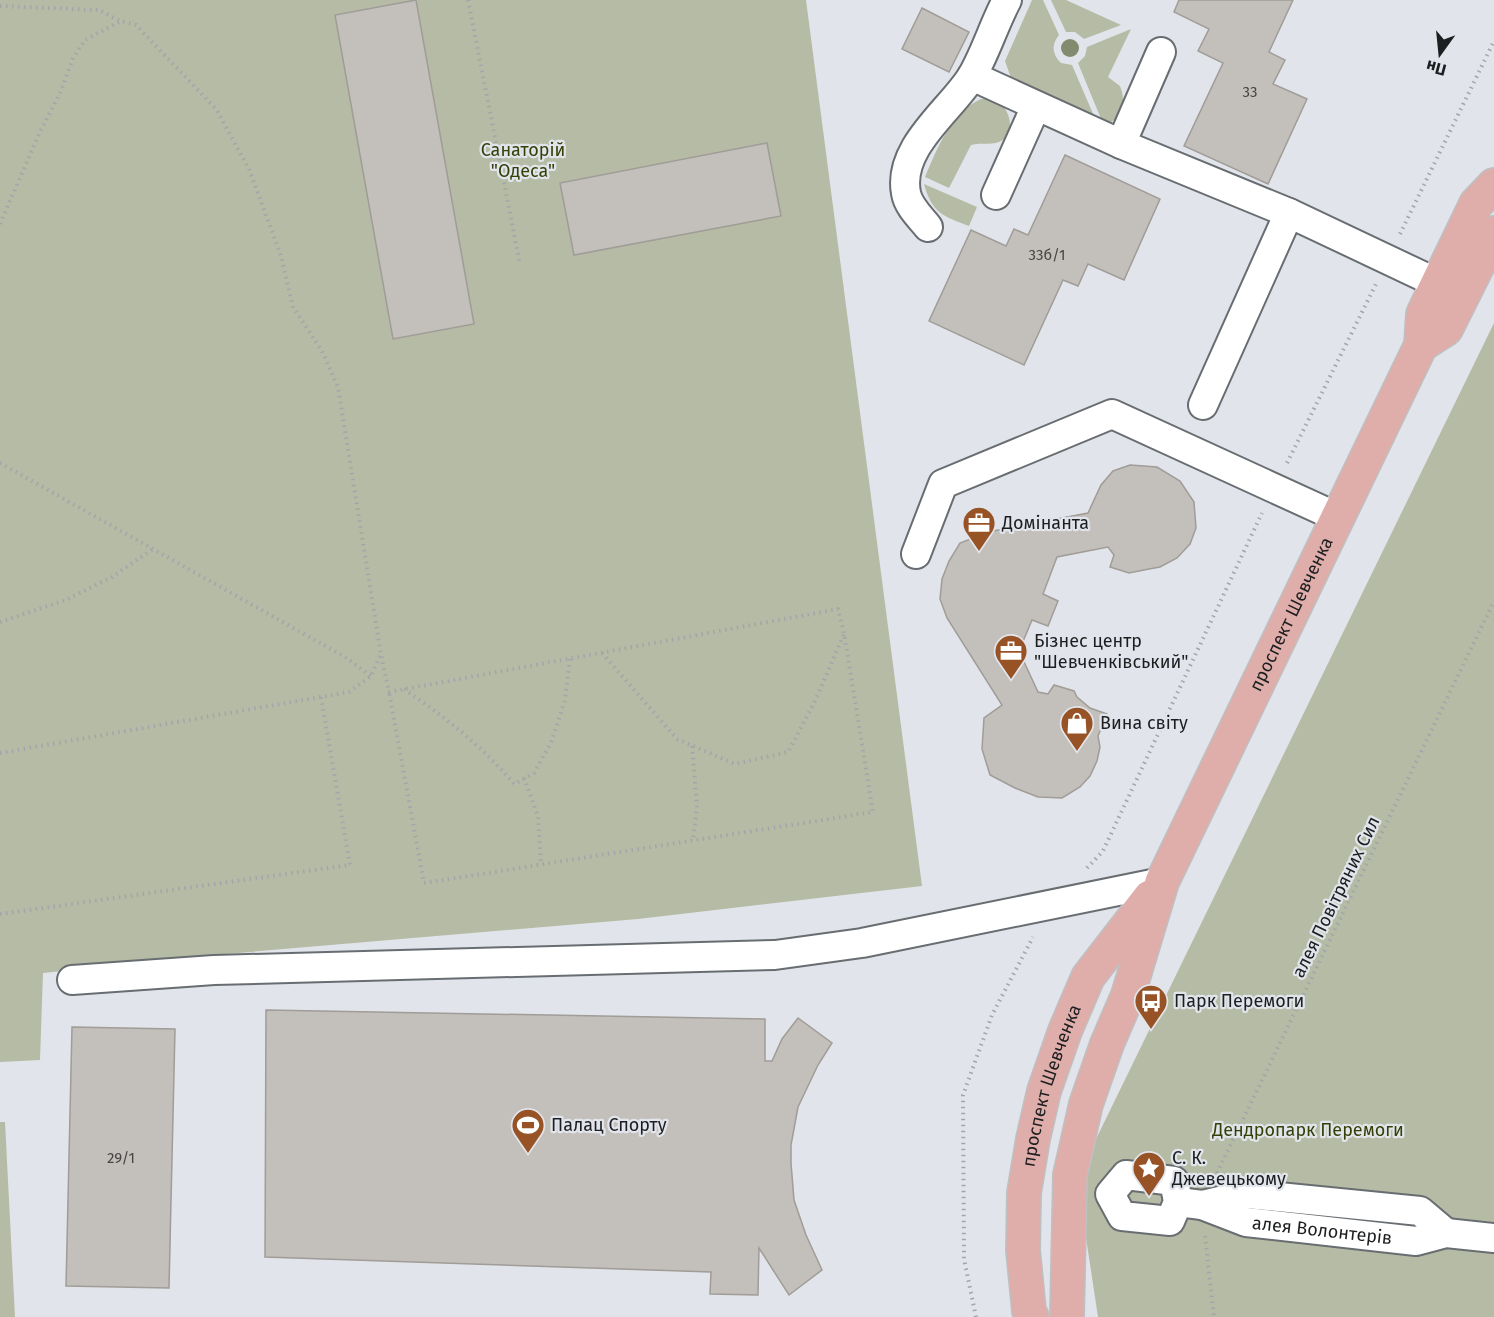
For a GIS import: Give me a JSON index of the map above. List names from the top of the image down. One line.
{"streets":{"main road":["проспект Шевченка"],"street":["алея Волонтерів"],"path":["алея Повітряних Сил"]},"crossings":[["алея Повітряних Сил","алея Волонтерів"]],"parks":["Санаторій \"Одеса\"","Дендропарк Перемоги"],"places":{"office":["Домінанта","Бізнес центр \"Шевченківський\""],"shop":["Вина світу"],"bus stop":["Парк Перемоги"],"sports":["Палац Спорту"],"place":["С. К. Джевецькому"]},"house_numbers":["33","33б/1","29/1"],"north":"bottom"}
